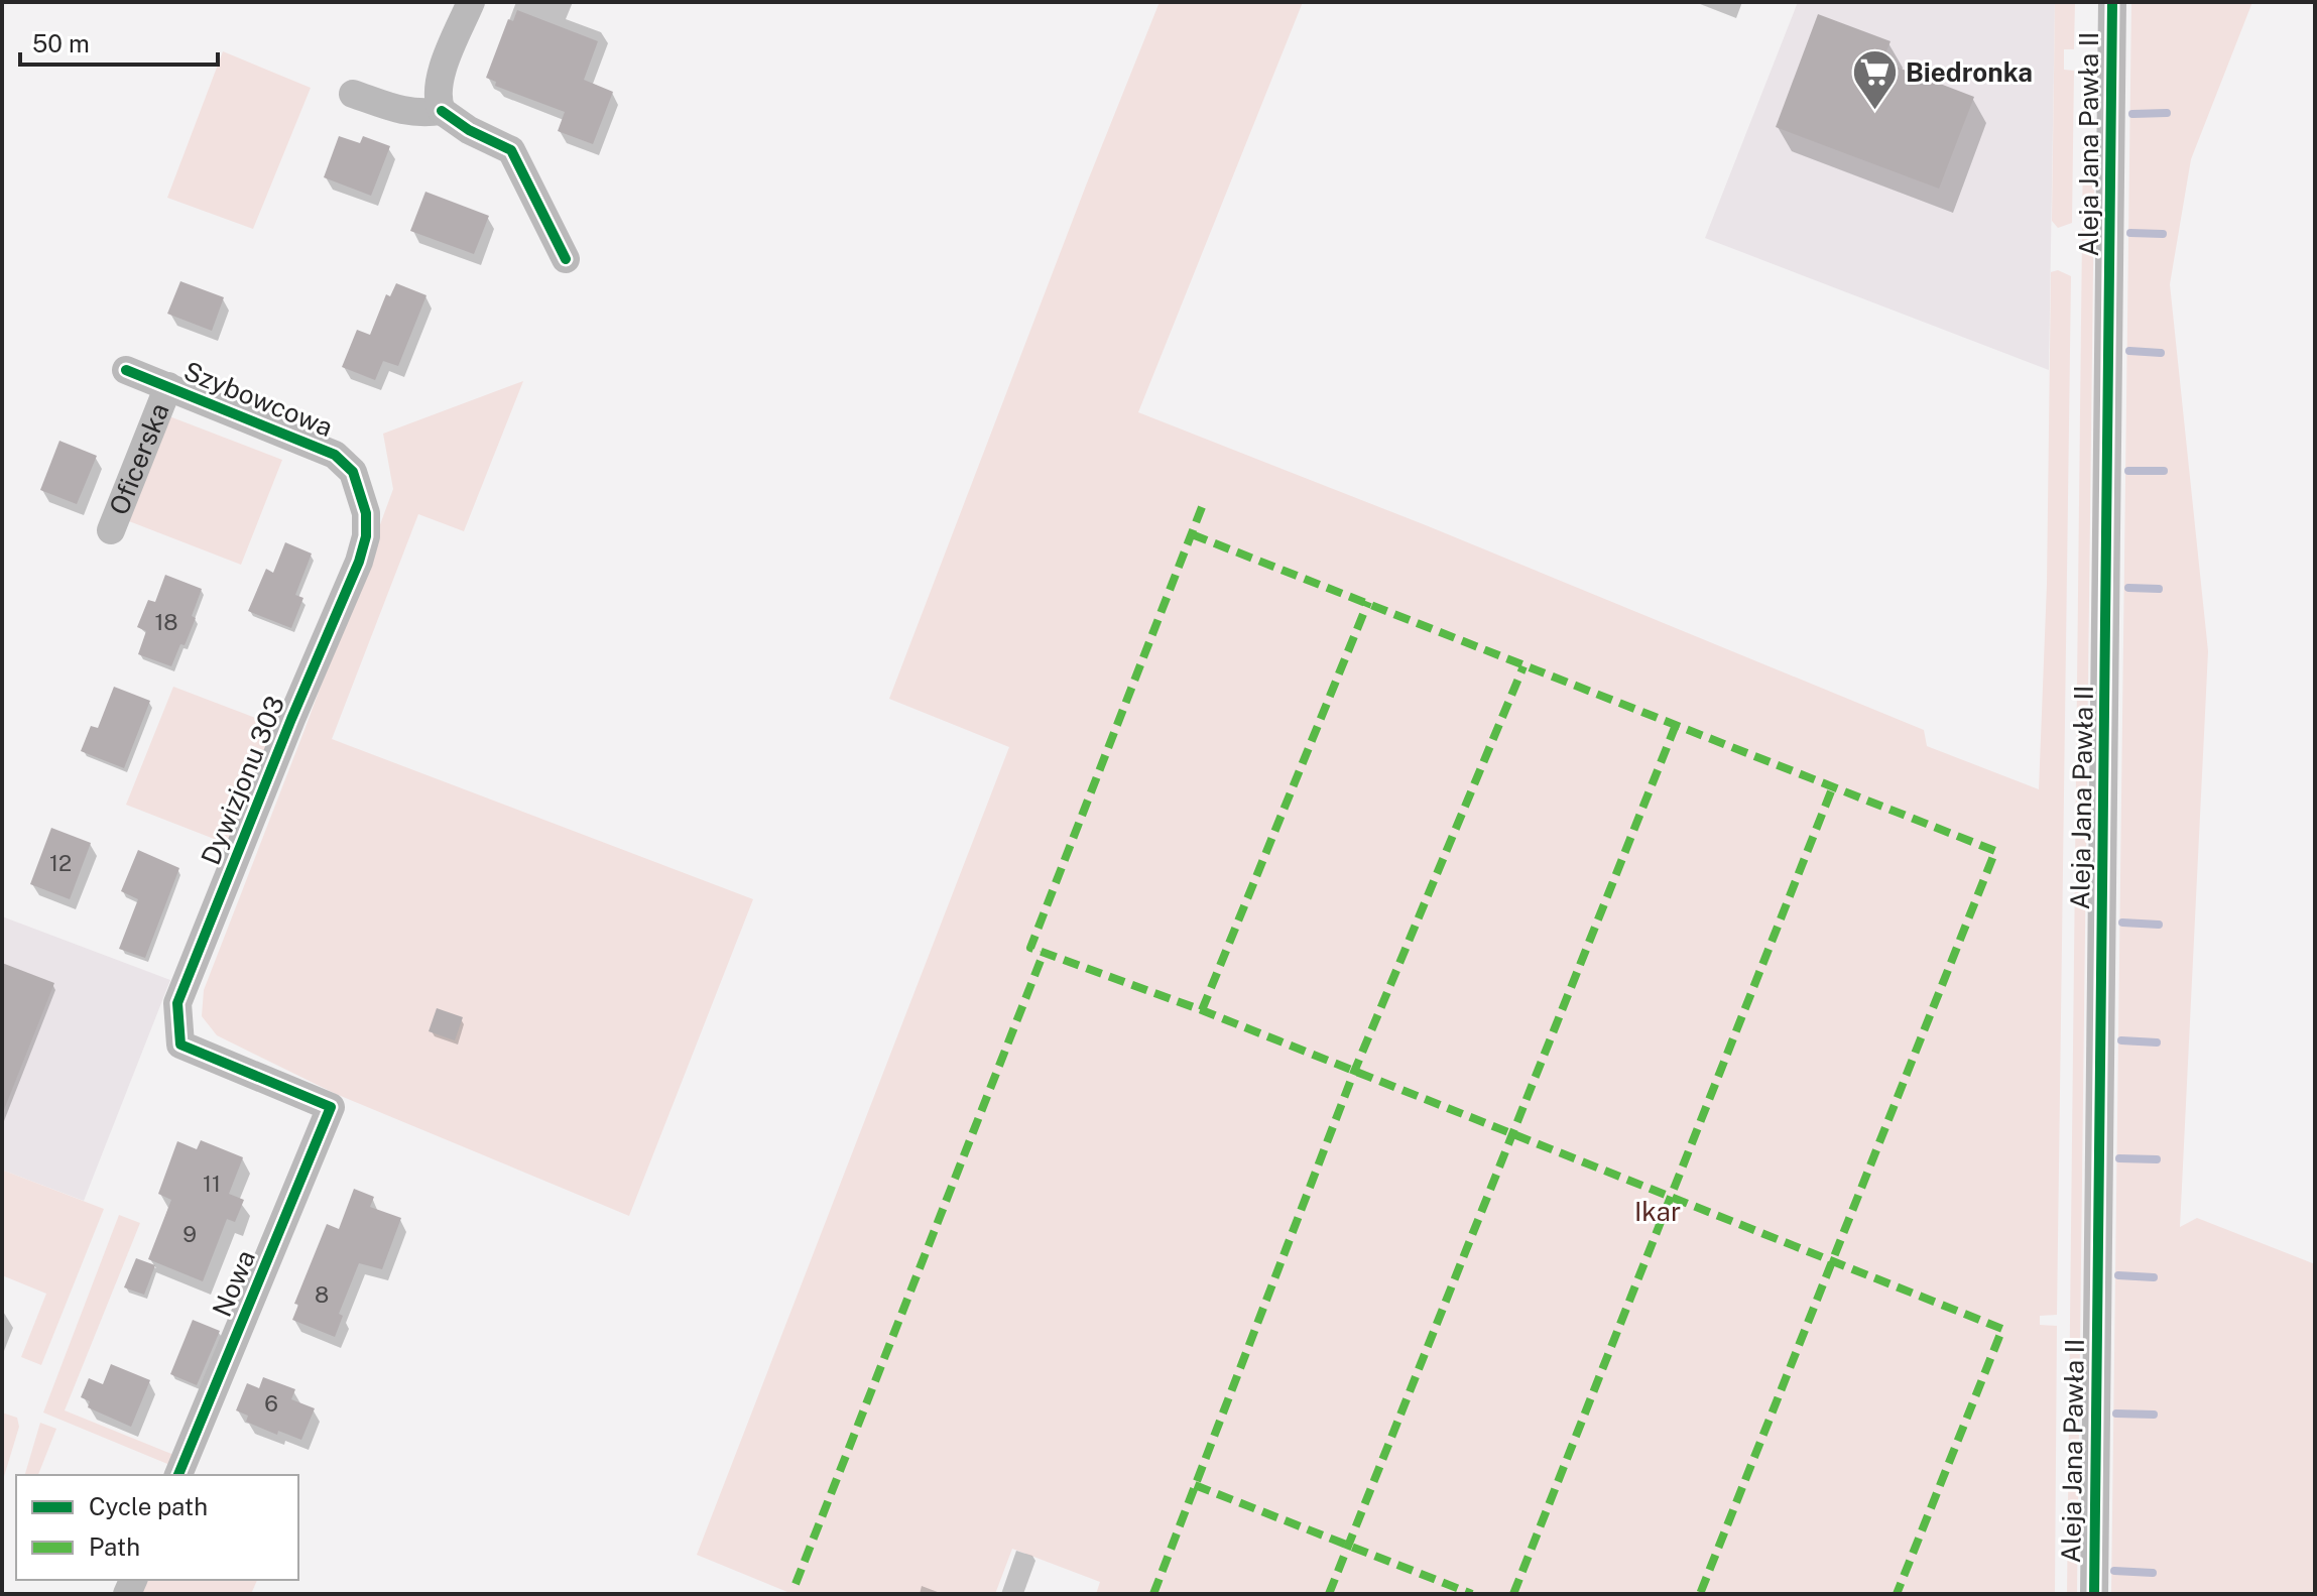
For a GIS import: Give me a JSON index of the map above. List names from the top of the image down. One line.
{"streets":{"street":["Aleja Jana Pawła II","Szybowcowa","Oficerska","Dywizjonu 303","Nowa"]},"crossings":[["Szybowcowa","Oficerska"],["Szybowcowa","Dywizjonu 303"],["Dywizjonu 303","Nowa"]],"parks":["Ikar"],"places":{"supermarket":["Biedronka"]},"house_numbers":["18","12","11","9","8","6"],"legend":["Cycle path","Path"],"scale_bar":"50 m"}
